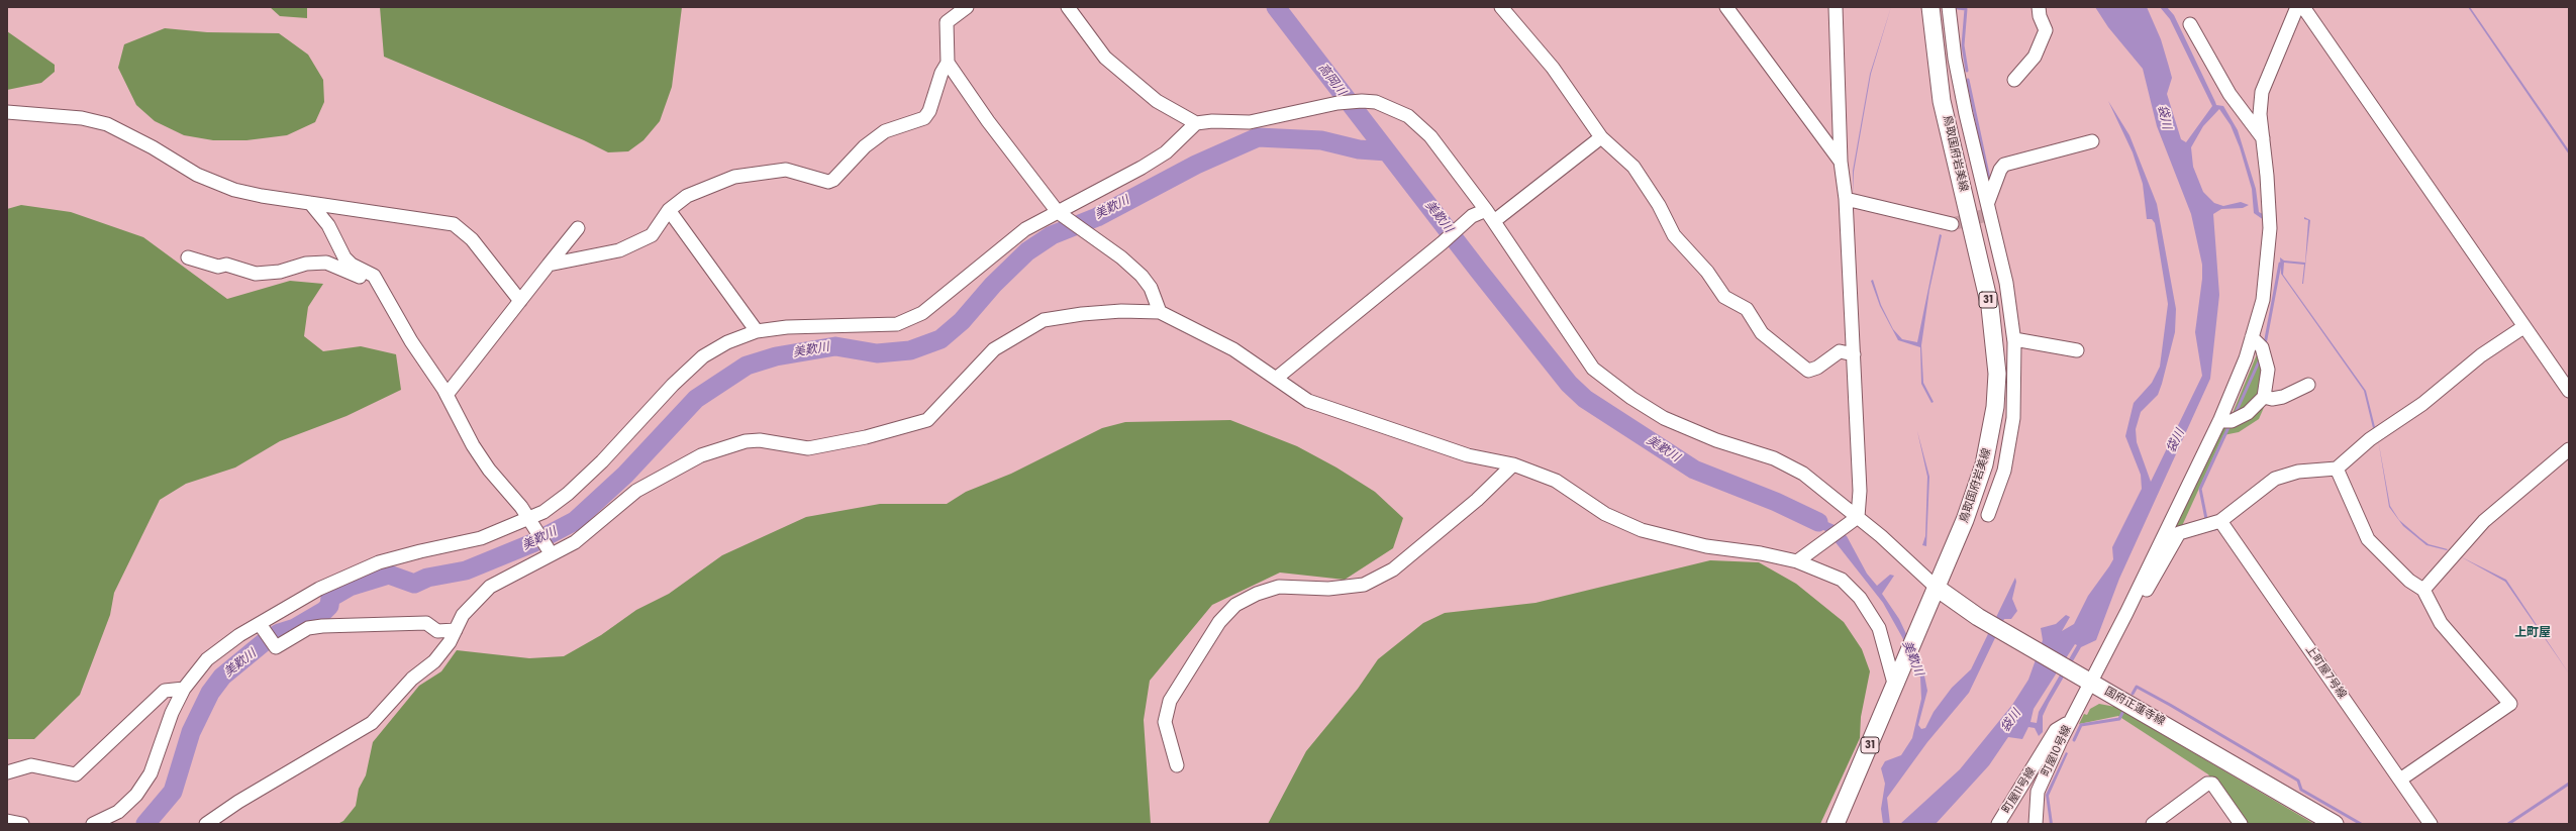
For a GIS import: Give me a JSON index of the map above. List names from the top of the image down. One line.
{"streets":{"main road":["鳥取国府岩美線","31","国府正蓮寺線"],"street":["上町屋7号線","町屋10号線","町屋11号線"]},"crossings":[["鳥取国府岩美線","国府正蓮寺線"],["国府正蓮寺線","町屋10号線"],["町屋10号線","町屋11号線"]],"districts":["上町屋"],"water":["高岡川","袋川","美歎川"]}
